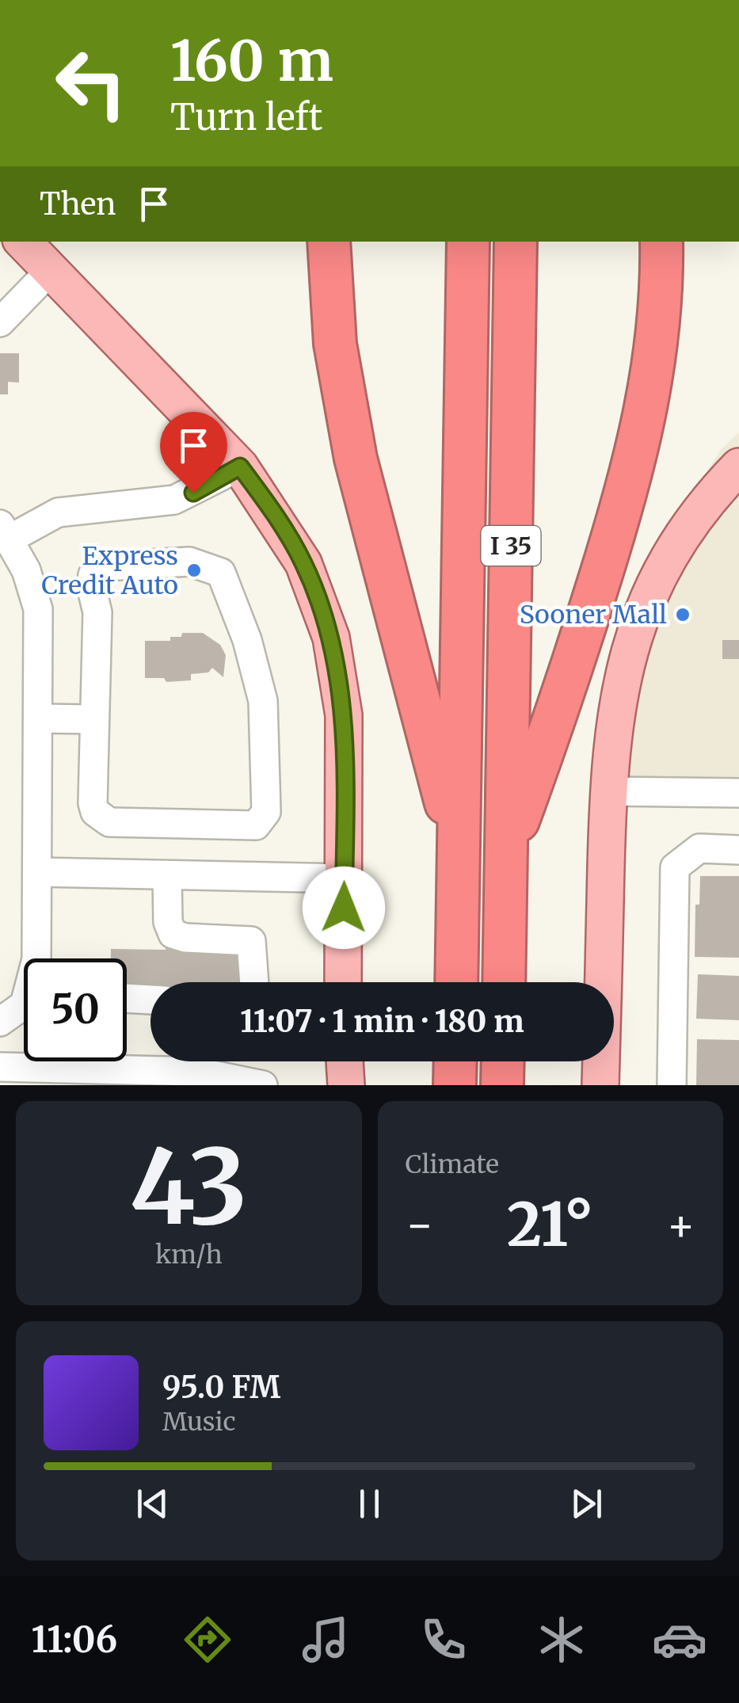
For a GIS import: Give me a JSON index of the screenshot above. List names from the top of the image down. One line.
{"streets":{"highway":["I 35"]},"places":["Express Credit Auto","Sooner Mall"],"page":{"turn":["160 m","Turn left"],"then":"Then","limit":"50","trip":"11:07 · 1 min · 180 m","tile":[["43","km/h"],"Climate"],"heat":["−","21°","+"],"song":["95.0 FM","Music"],"tabs":"11:06"}}
